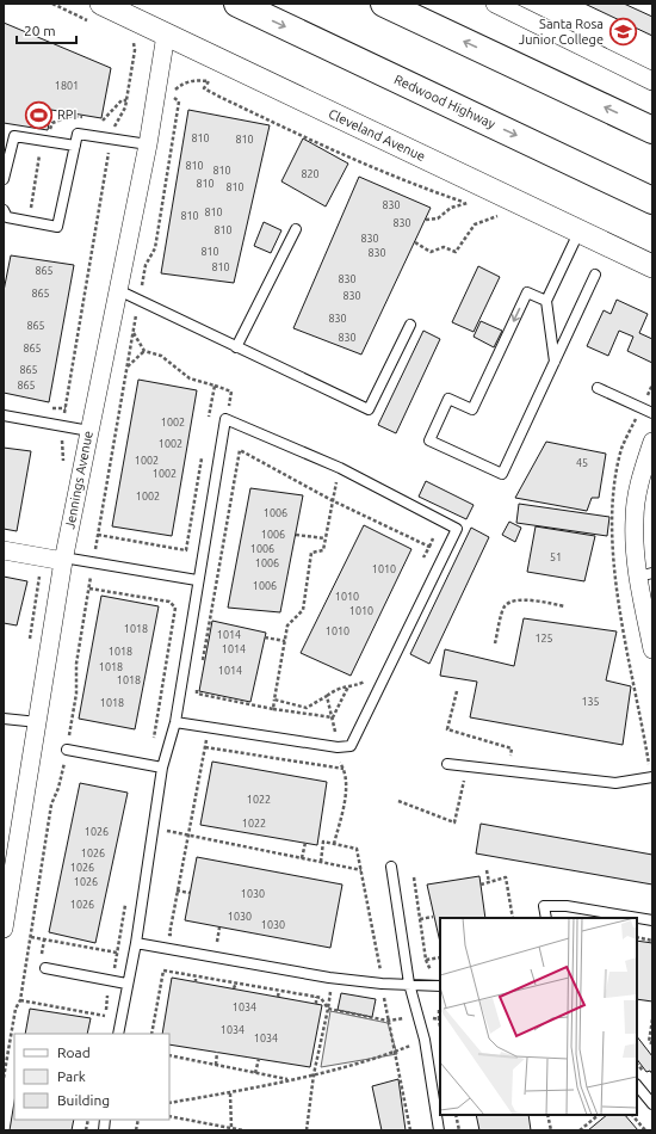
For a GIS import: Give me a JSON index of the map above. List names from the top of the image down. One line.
{"streets":{"highway":["Redwood Highway"],"street":["Cleveland Avenue","Jennings Avenue"]},"crossings":[["Cleveland Avenue","Jennings Avenue"]],"places":{"school or university":["Santa Rosa Junior College"],"sports":["RPI"]},"house_numbers":["1801","810","810","810","810","820","810","810","830","810","810","830","810","830","810","830","810","865","830","865","830","830","865","830","865","865","865","1002","1002","1002","45","1002","1002","1006","1006","1006","51","1006","1010","1006","1010","1010","1018","1010","1014","125","1014","1018","1018","1014","1018","135","1018","1022","1022","1026","1026","1026","1026","1030","1026","1030","1030","1034","1034","1034"],"legend":["Road","Park","Building"],"scale_bar":"20 m"}
